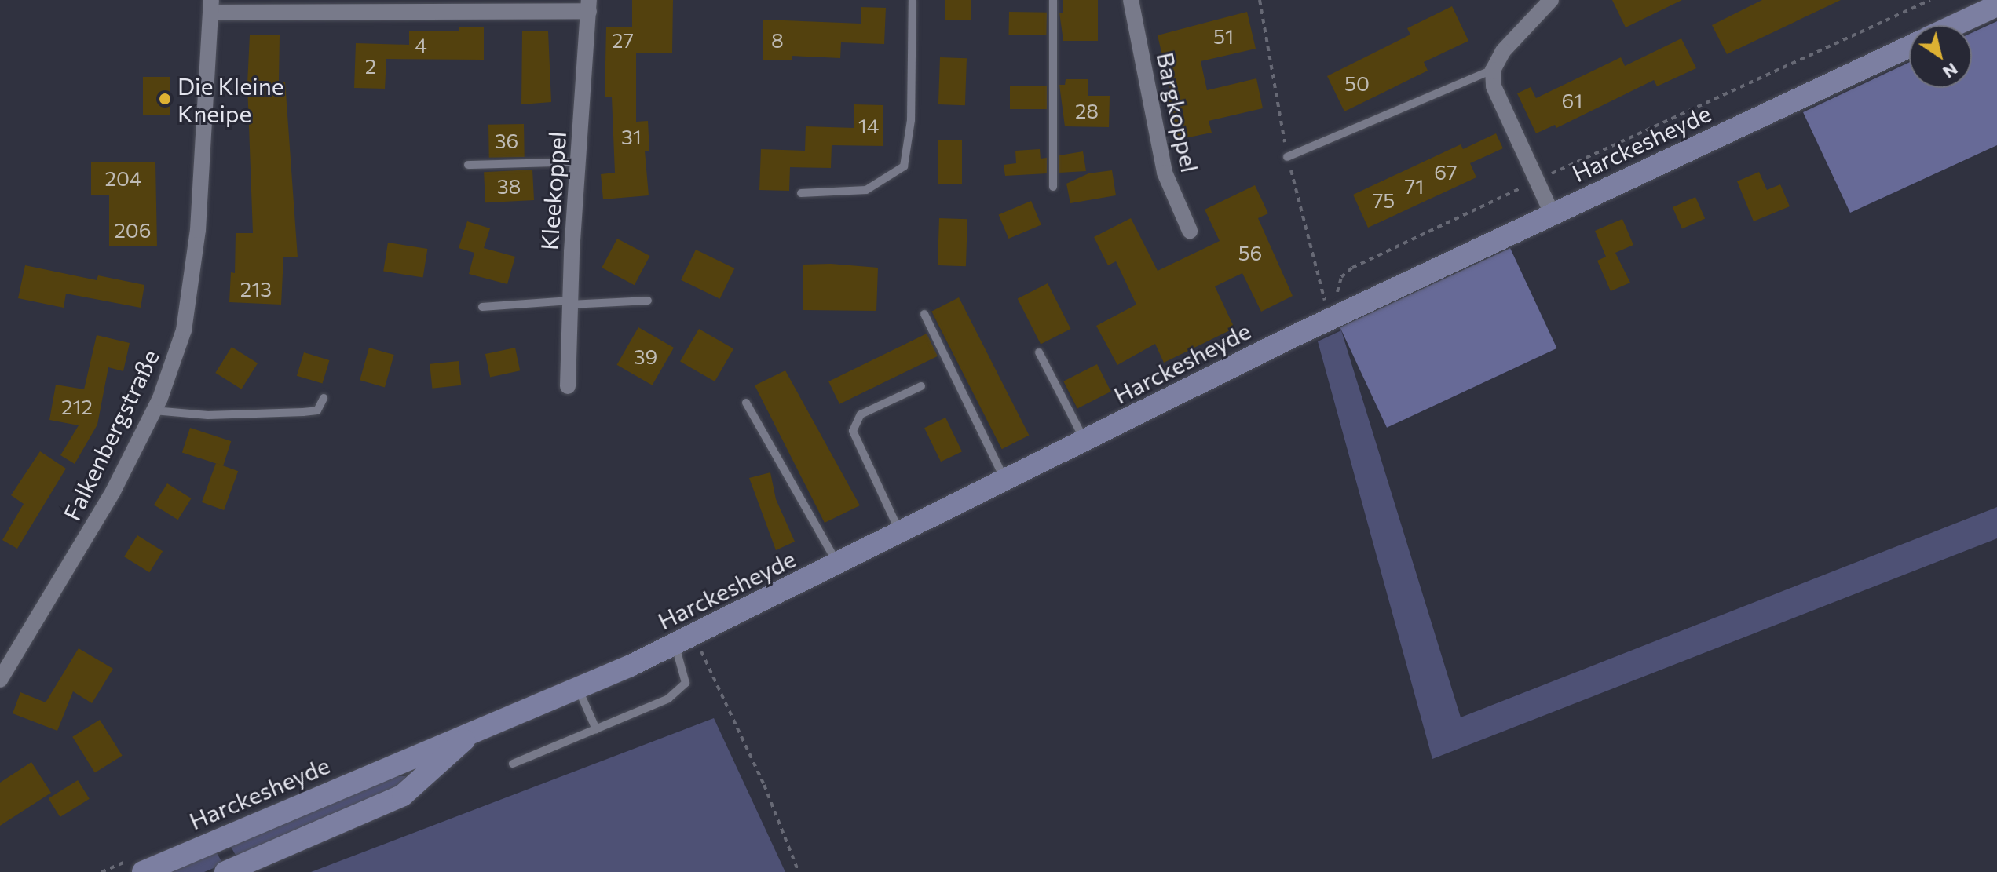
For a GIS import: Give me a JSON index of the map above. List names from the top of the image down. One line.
{"streets":{"main road":["Harckesheyde"],"street":["Bargkoppel","Kleekoppel","Falkenbergstraße"]},"places":["Die Kleine Kneipe"],"house_numbers":["51","27","8","4","2","50","61","28","14","31","36","67","204","38","71","75","206","56","213","39","212"],"north":"bottom right"}
